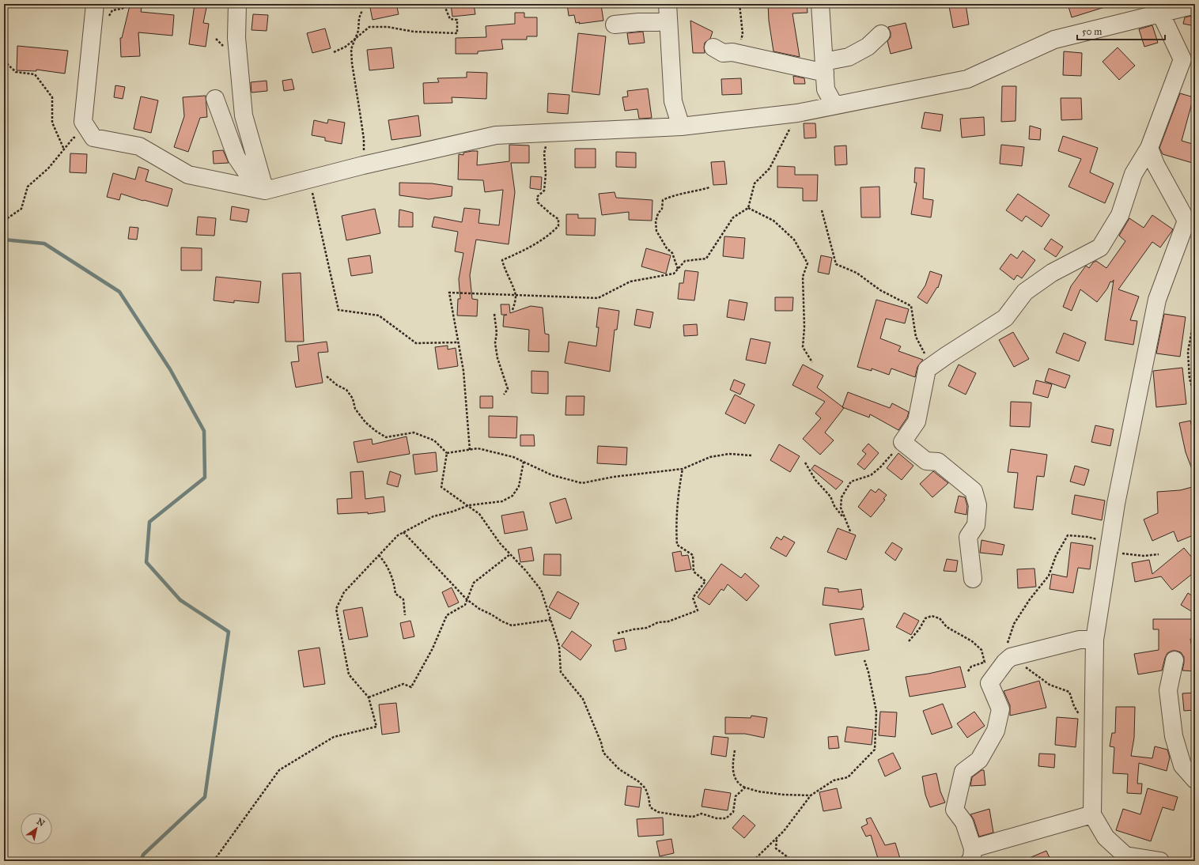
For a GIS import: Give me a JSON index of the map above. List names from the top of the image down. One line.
{"scale_bar":"50 m","north":"top right"}
